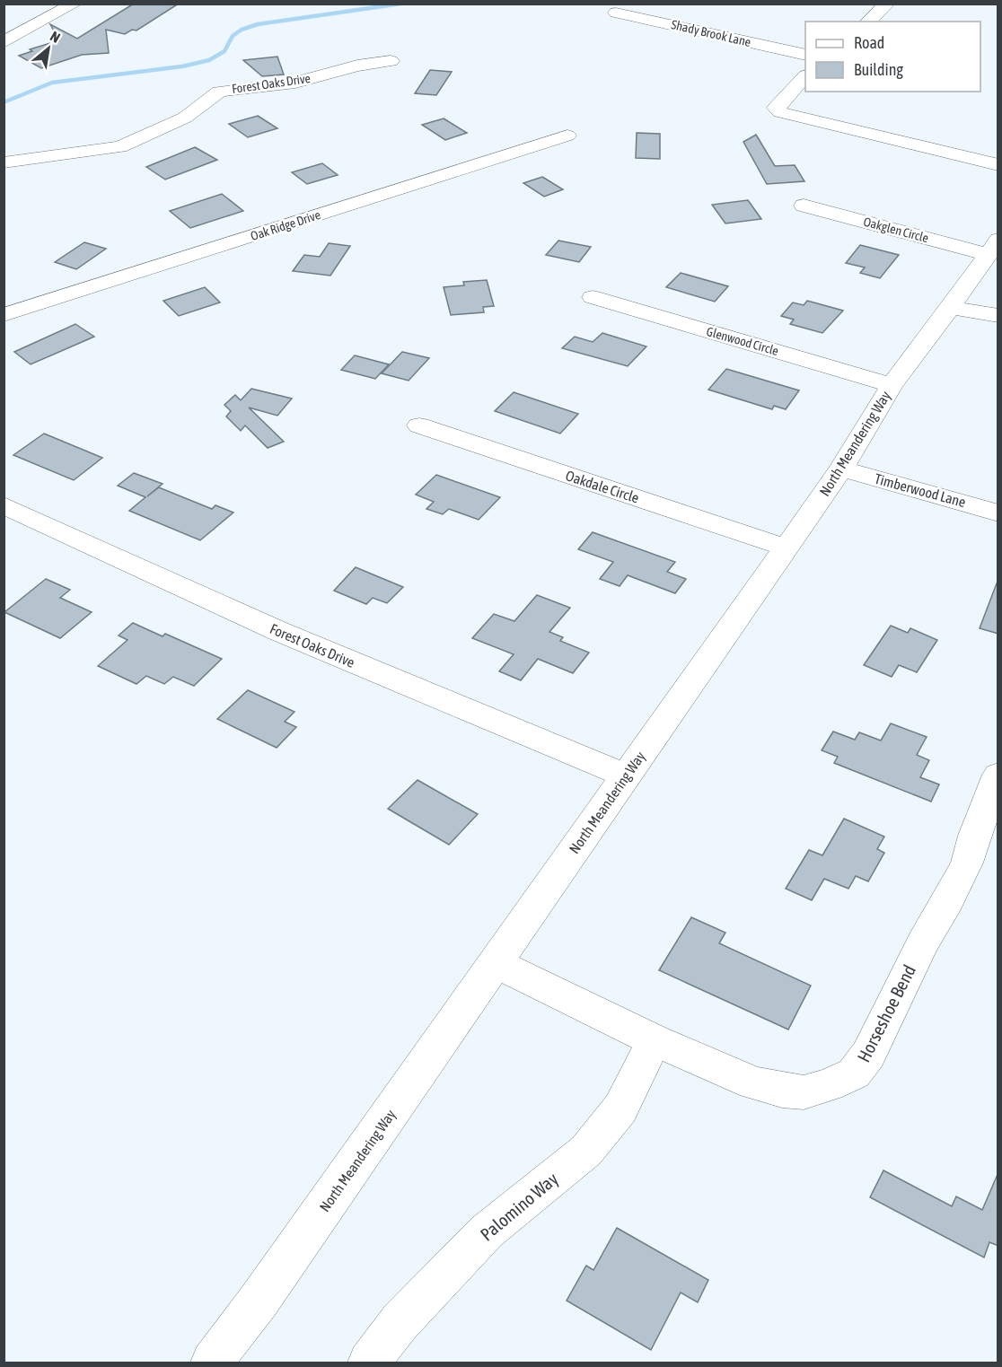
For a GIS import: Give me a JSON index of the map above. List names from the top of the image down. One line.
{"streets":{"street":["Shady Brook Lane","Forest Oaks Drive","Oak Ridge Drive","Oakglen Circle","Glenwood Circle","North Meandering Way","Oakdale Circle","Timberwood Lane","Horseshoe Bend","Palomino Way"]},"crossings":[["Forest Oaks Drive","North Meandering Way"],["Oakglen Circle","North Meandering Way"],["Glenwood Circle","North Meandering Way"],["North Meandering Way","Oakdale Circle"],["North Meandering Way","Timberwood Lane"],["North Meandering Way","Horseshoe Bend"],["Horseshoe Bend","Palomino Way"]],"legend":["Road","Building"],"north":"top right"}
